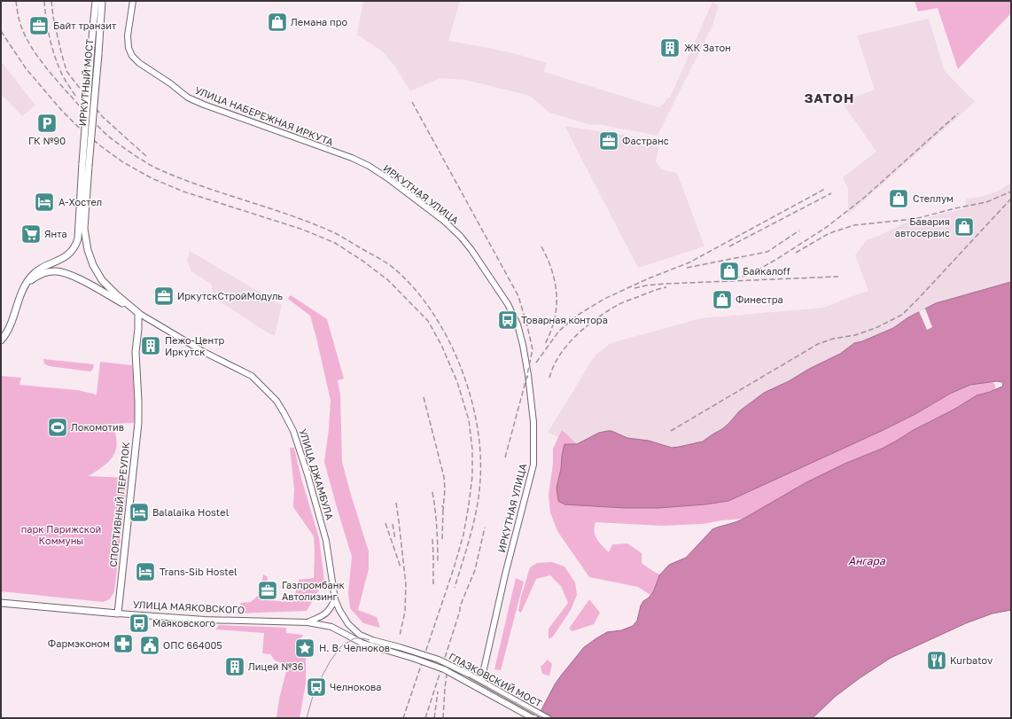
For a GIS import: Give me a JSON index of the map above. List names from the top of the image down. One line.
{"streets":{"main road":["ИРКУТНЫЙ МОСТ","УЛИЦА НАБЕРЕЖНАЯ ИРКУТА","ИРКУТНАЯ УЛИЦА","УЛИЦА ДЖАМБУЛА","СПОРТИВНЫЙ ПЕРЕУЛОК","УЛИЦА МАЯКОВСКОГО","ГЛАЗКОВСКИЙ МОСТ"]},"crossings":[["ИРКУТНЫЙ МОСТ","УЛИЦА ДЖАМБУЛА"],["УЛИЦА НАБЕРЕЖНАЯ ИРКУТА","ИРКУТНАЯ УЛИЦА"],["ИРКУТНАЯ УЛИЦА","ГЛАЗКОВСКИЙ МОСТ"],["УЛИЦА ДЖАМБУЛА","СПОРТИВНЫЙ ПЕРЕУЛОК"],["УЛИЦА ДЖАМБУЛА","ГЛАЗКОВСКИЙ МОСТ"],["СПОРТИВНЫЙ ПЕРЕУЛОК","УЛИЦА МАЯКОВСКОГО"],["УЛИЦА МАЯКОВСКОГО","ГЛАЗКОВСКИЙ МОСТ"]],"districts":["ЗАТОН"],"water":["Ангара"],"parks":["парк Парижской Коммуны"],"places":{"shop":["Лемана про","Стеллум","Бавария автосервис","Байкалoff","Финестра"],"office":["Байт транзит","Фастранс","ИркутскСтройМодуль","Газпромбанк Автолизинг"],"building":["ЖК Затон","Пежо-Центр Иркутск","Лицей №36"],"parking":["ГК №90"],"hotel":["А-Хостел","Balalaika Hostel","Trans-Sib Hostel"],"supermarket":["Янта"],"bus stop":["Товарная контора","Маяковского","Челнокова"],"sports":["Локомотив"],"pharmacy":["Фармэконом"],"public building":["ОПС 664005"],"place":["Н. В. Челноков"],"restaurant":["Kurbatov"]}}
